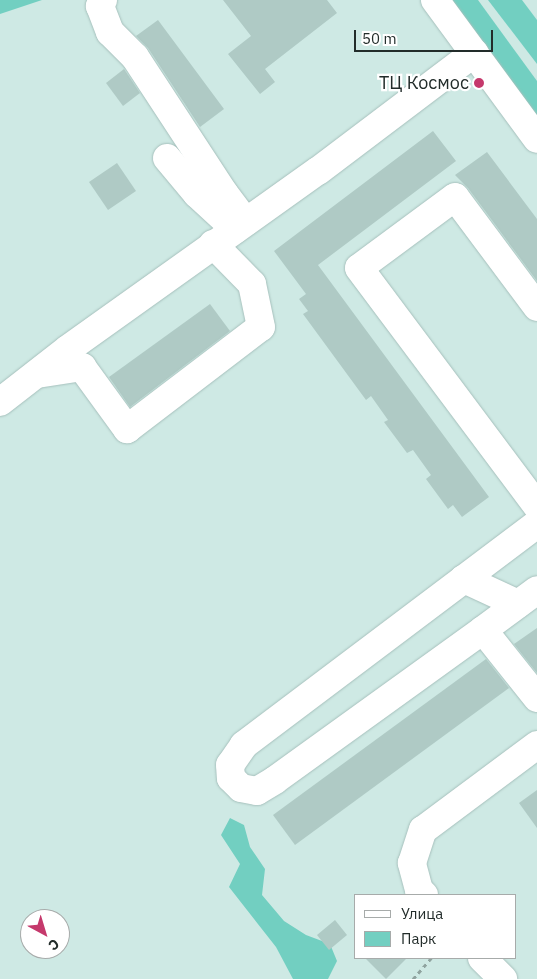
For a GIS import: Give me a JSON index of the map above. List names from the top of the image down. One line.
{"places":["ТЦ Космос"],"legend":["Улица","Парк"],"scale_bar":"50 m","north":"bottom right"}
